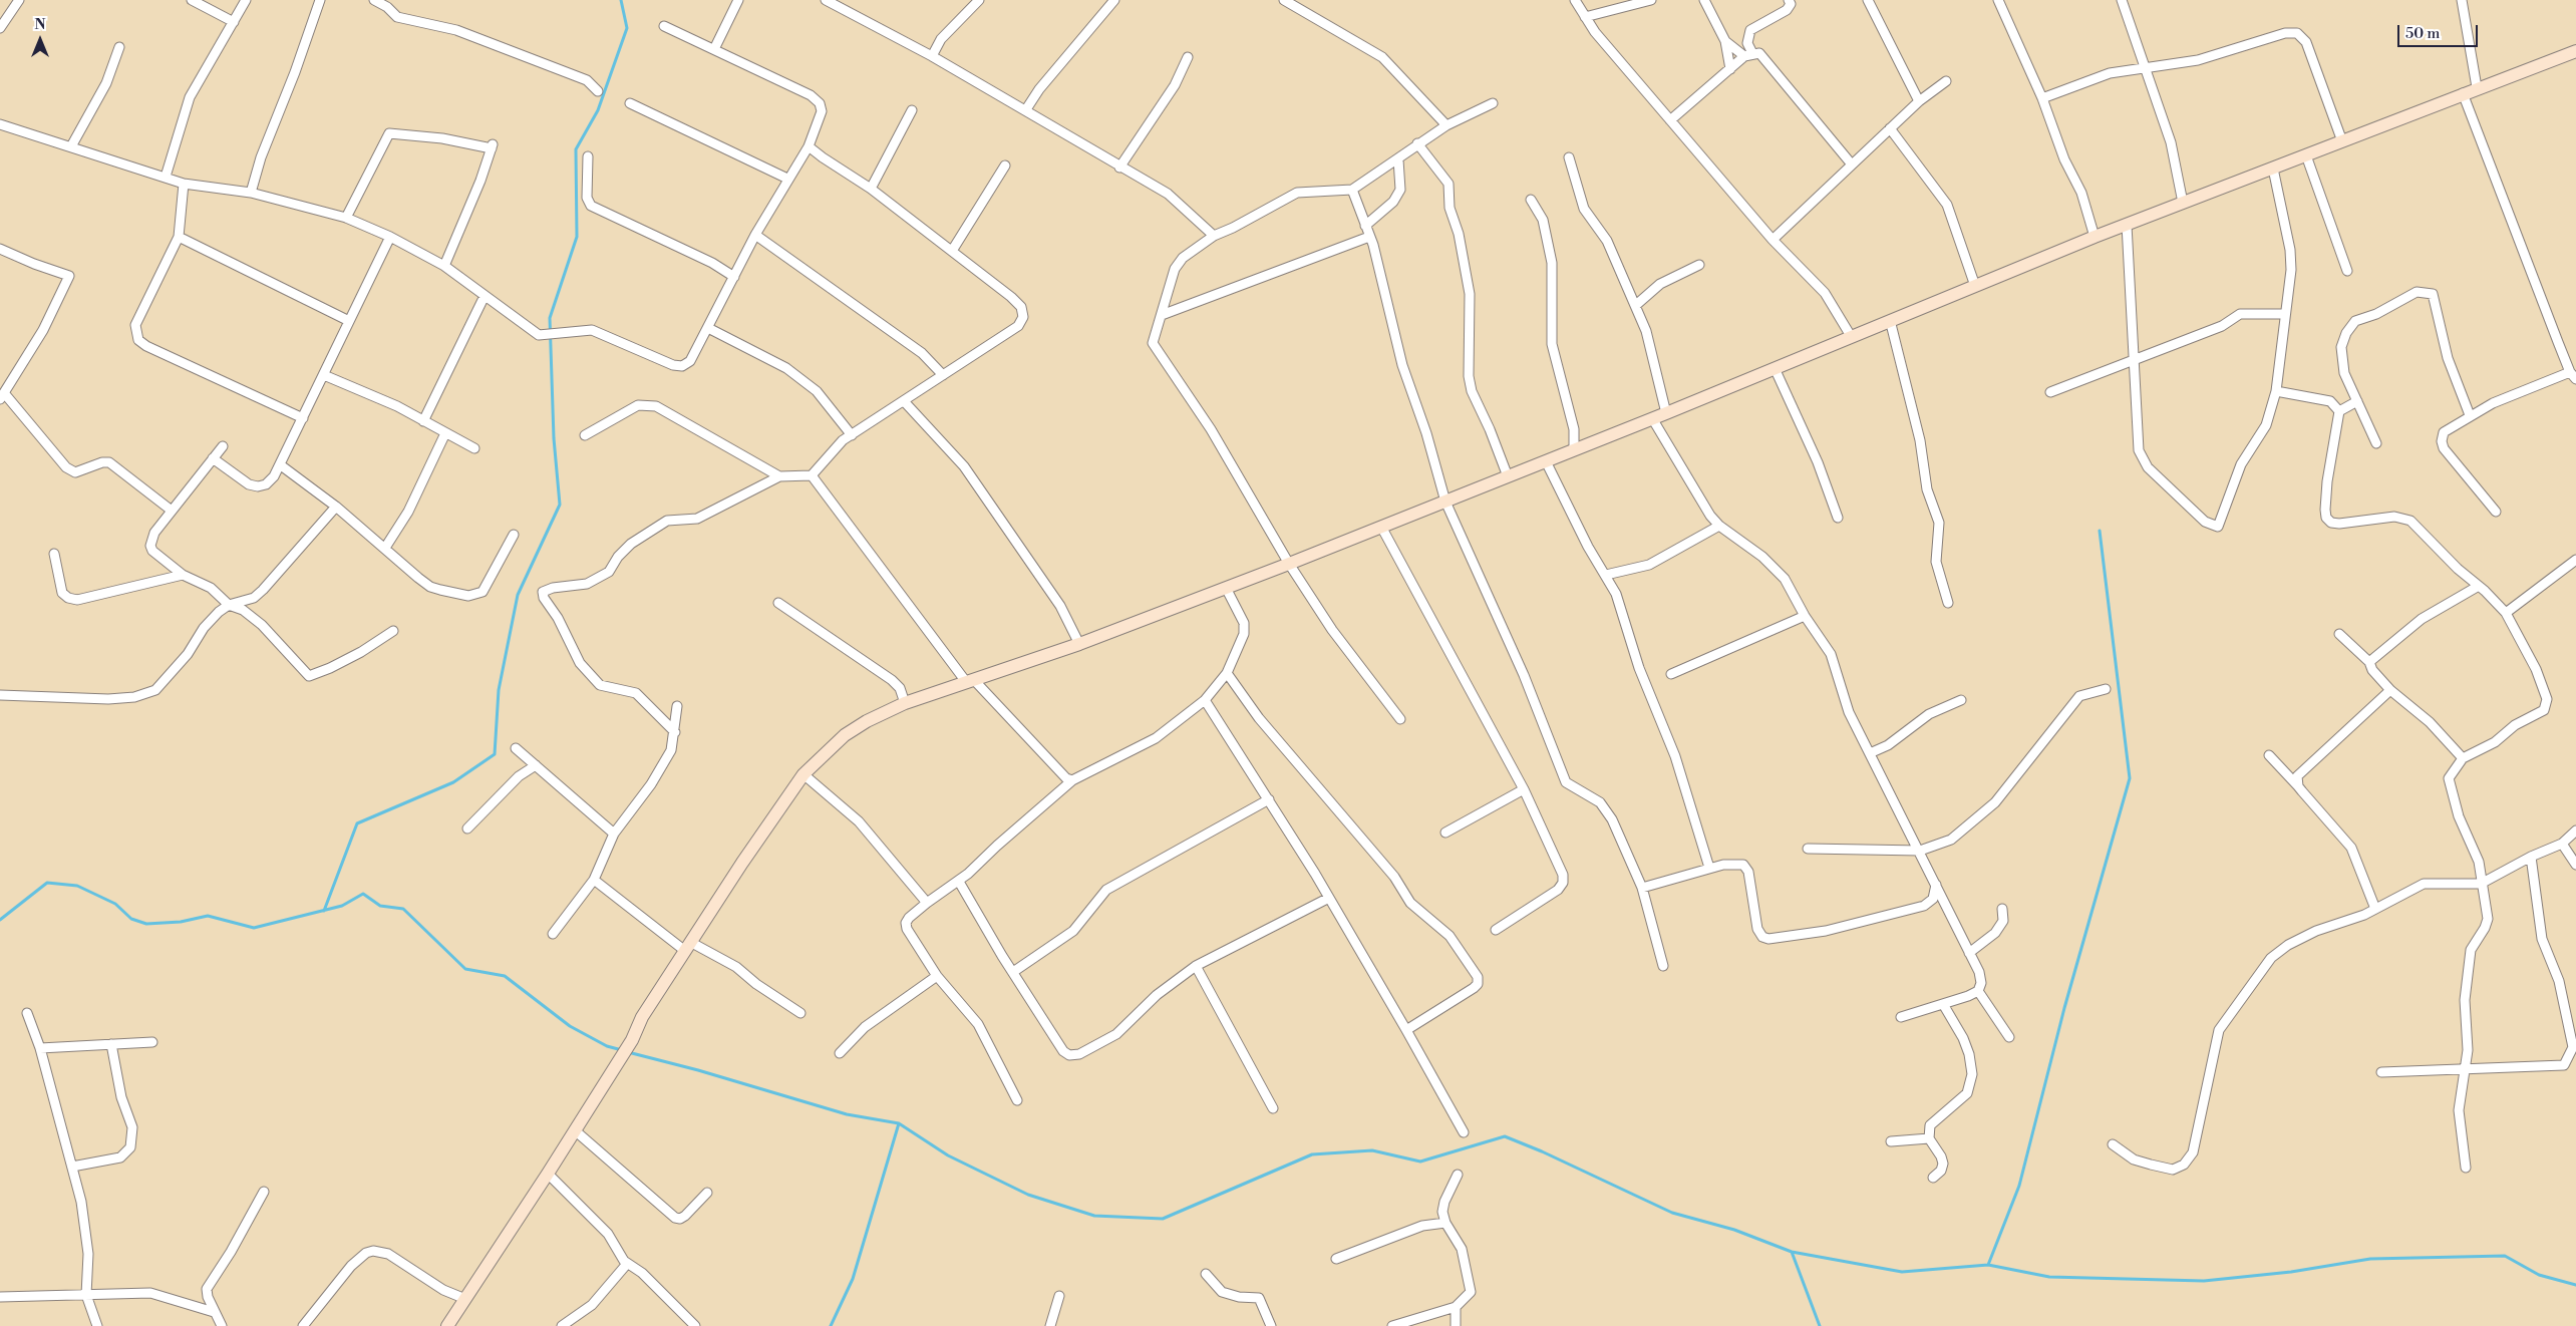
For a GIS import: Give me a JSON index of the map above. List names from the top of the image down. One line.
{"scale_bar":"50 m","north":"top"}
